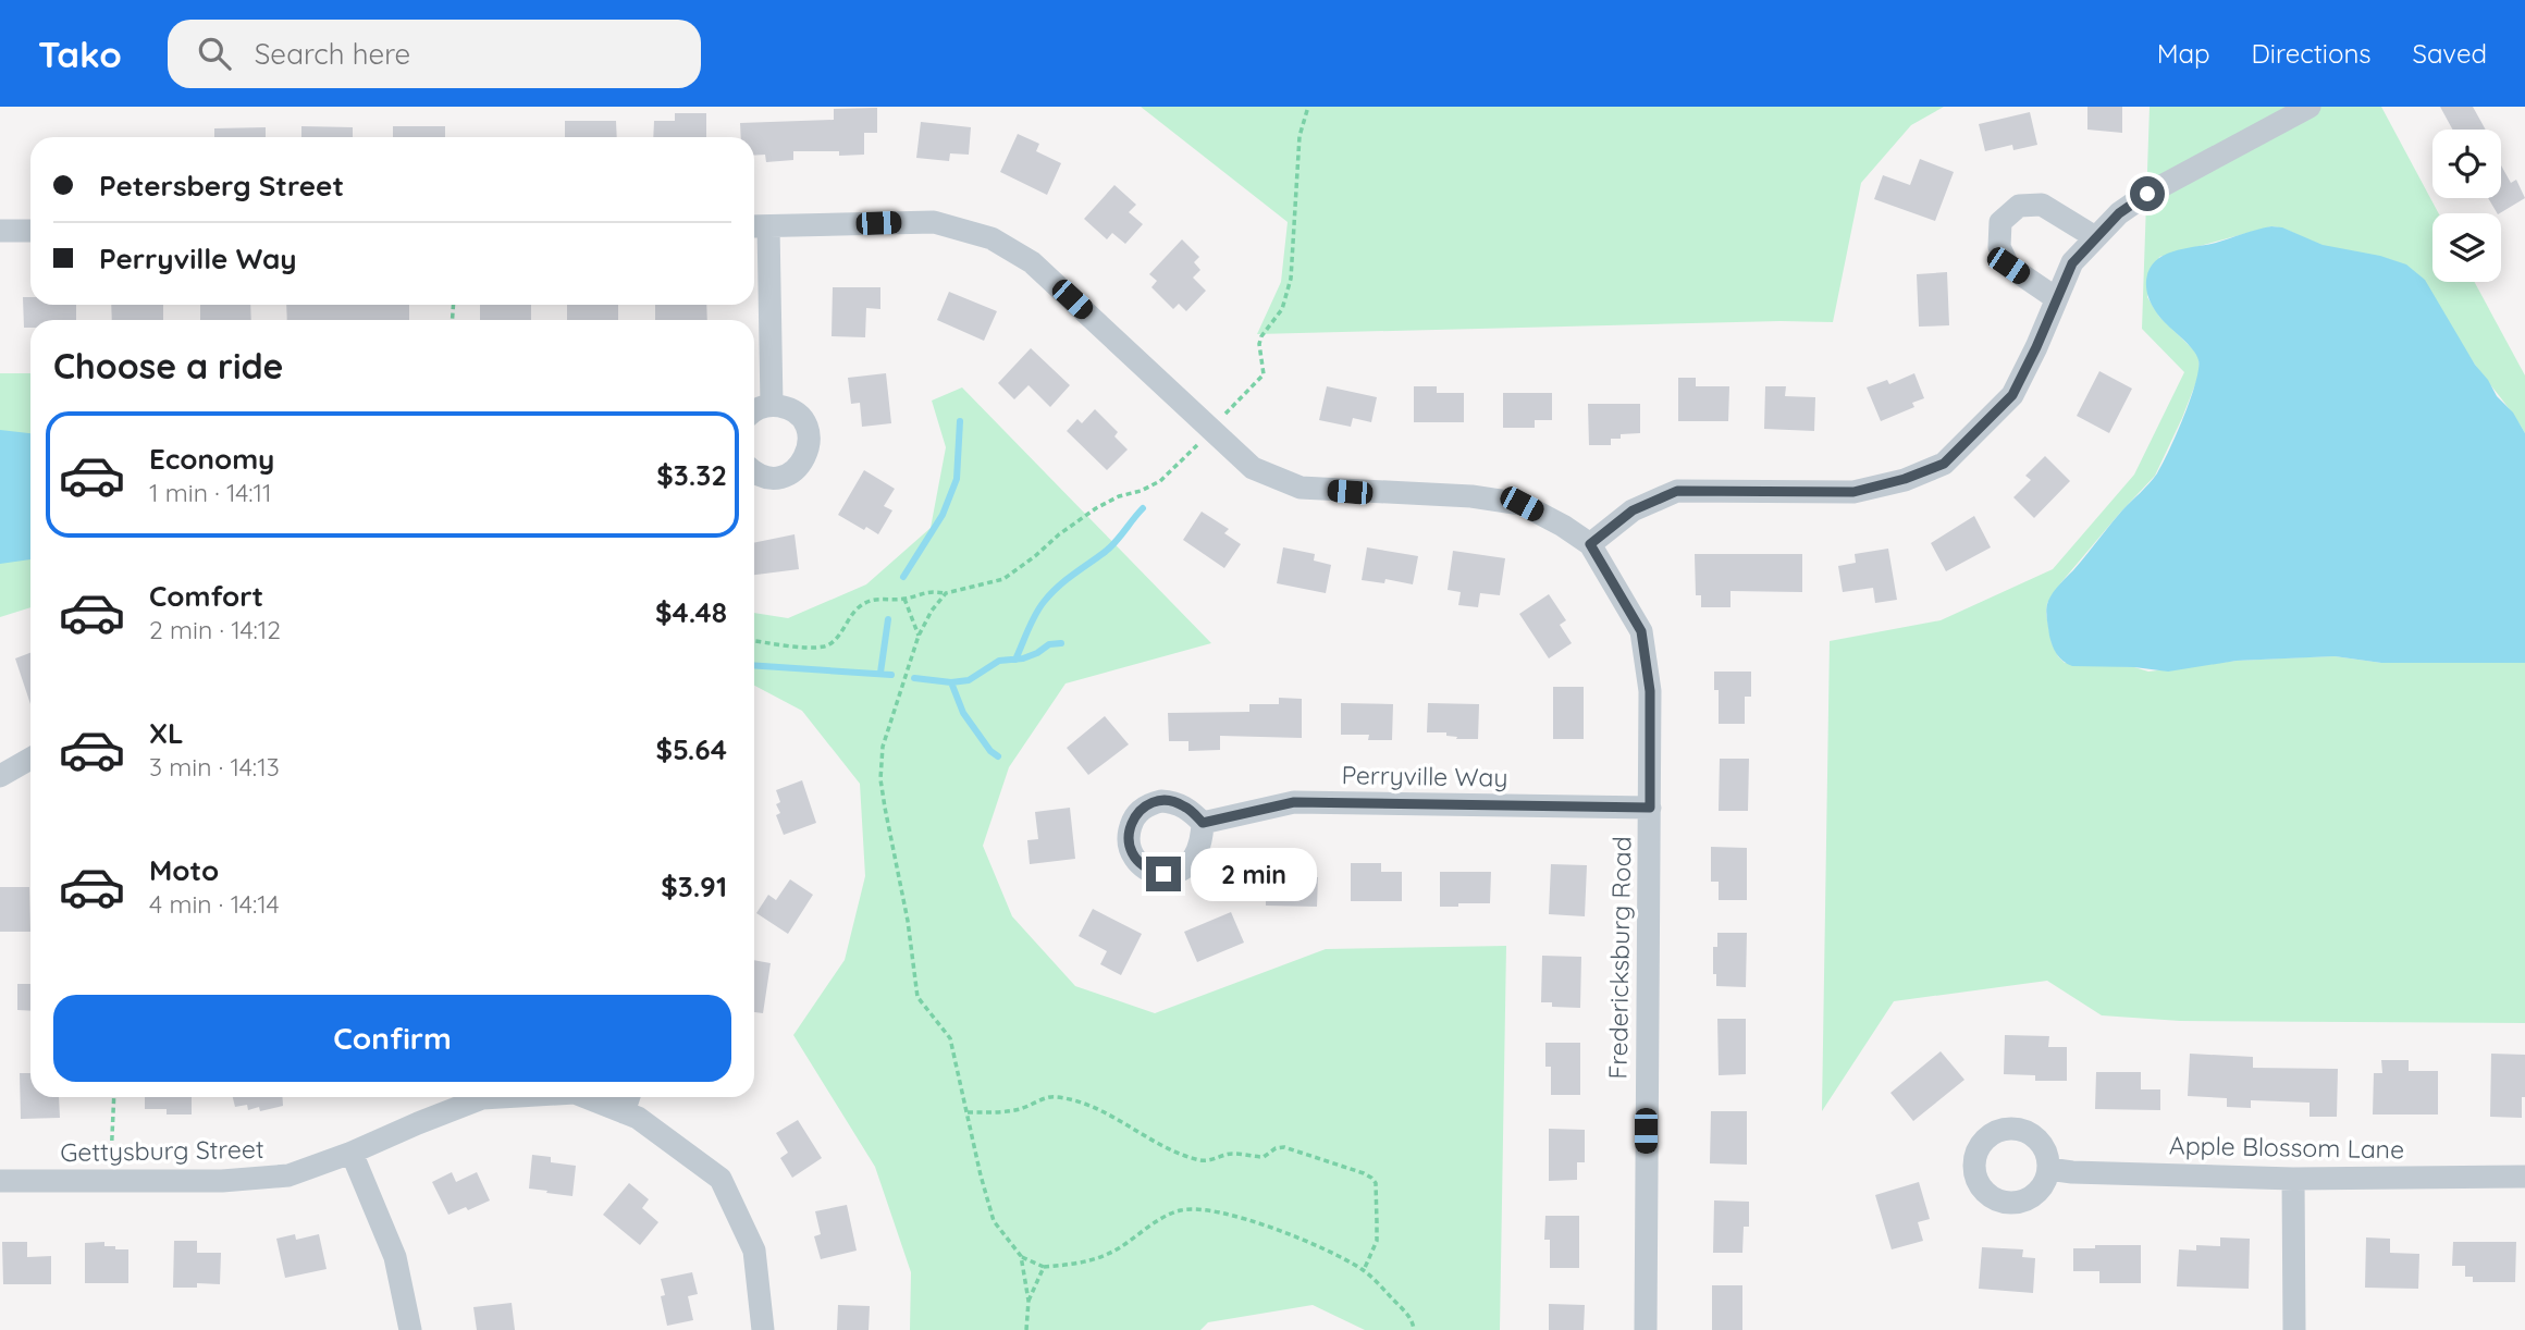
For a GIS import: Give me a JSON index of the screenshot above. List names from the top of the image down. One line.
{"streets":{"street":["Perryville Way","Fredericksburg Road","Apple Blossom Lane","Gettysburg Street"]},"crossings":[["Perryville Way","Fredericksburg Road"]],"page":{"header":"Tako","search":"Search here","nav":["Map","Directions","Saved"],"banner":["Petersberg Street","Perryville Way"],"heading":"Choose a ride","list":[{"name":"Economy","note":"1 min · 14:11","value":"$3.32"},{"name":"Comfort","note":"2 min · 14:12","value":"$4.48"},{"name":"XL","note":"3 min · 14:13","value":"$5.64"},{"name":"Moto","note":"4 min · 14:14","value":"$3.91"}],"bubble":"2 min","buttons":"Confirm"}}
